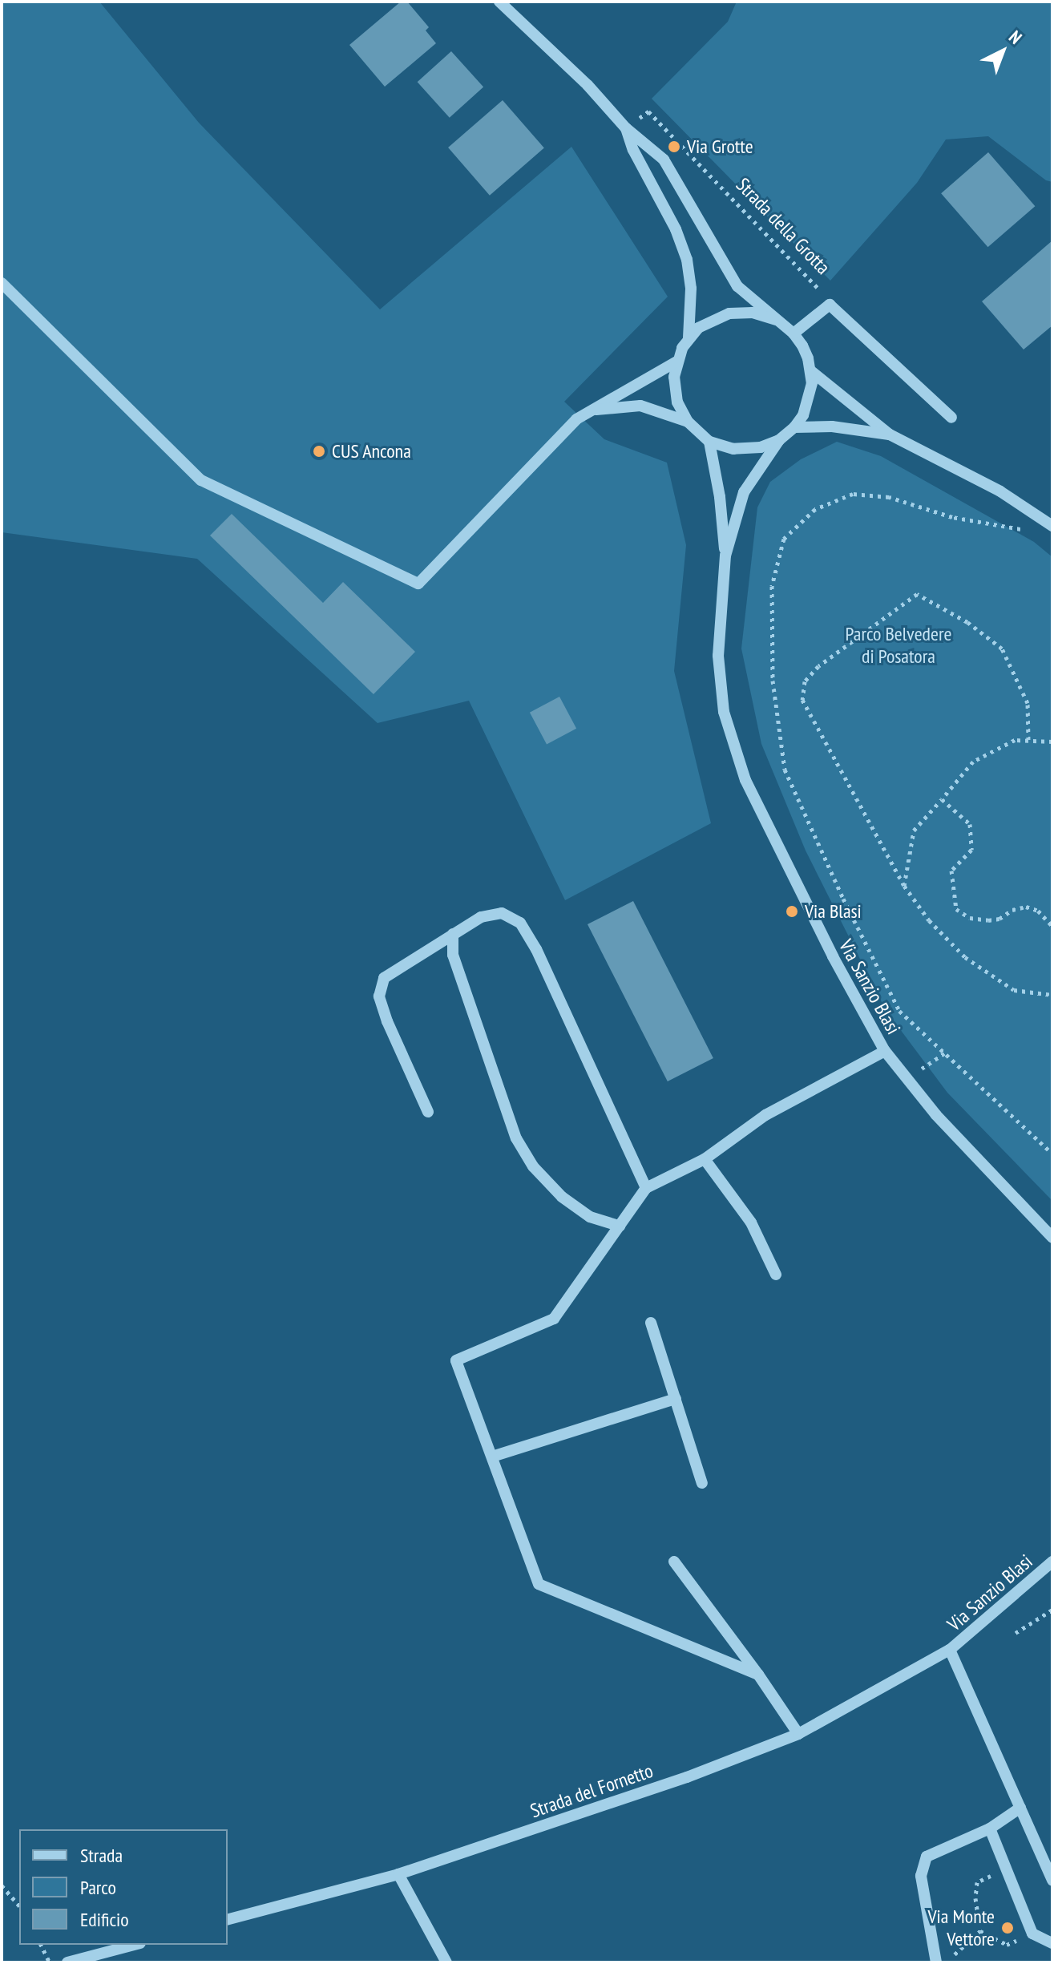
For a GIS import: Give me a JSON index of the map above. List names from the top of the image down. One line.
{"streets":{"street":["Strada della Grotta","Via Sanzio Blasi","Strada del Fornetto"]},"crossings":[["Strada della Grotta","Via Sanzio Blasi"],["Via Sanzio Blasi","Strada del Fornetto"]],"parks":["Parco Belvedere di Posatora"],"places":["Via Grotte","CUS Ancona","Via Blasi","Via Monte Vettore"],"legend":["Strada","Parco","Edificio"],"north":"top right"}
